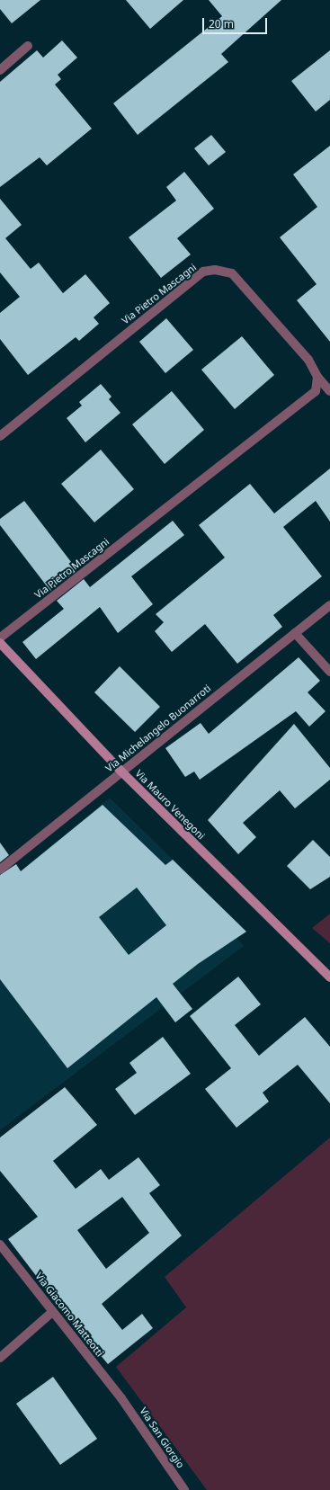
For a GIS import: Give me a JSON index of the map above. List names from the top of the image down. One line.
{"streets":{"main road":["Via Mauro Venegoni"],"street":["Via Pietro Mascagni","Via Michelangelo Buonarroti","Via Giacomo Matteotti","Via San Giorgio"]},"crossings":[["Via Michelangelo Buonarroti","Via Mauro Venegoni"],["Via Giacomo Matteotti","Via San Giorgio"]],"scale_bar":"20 m"}
